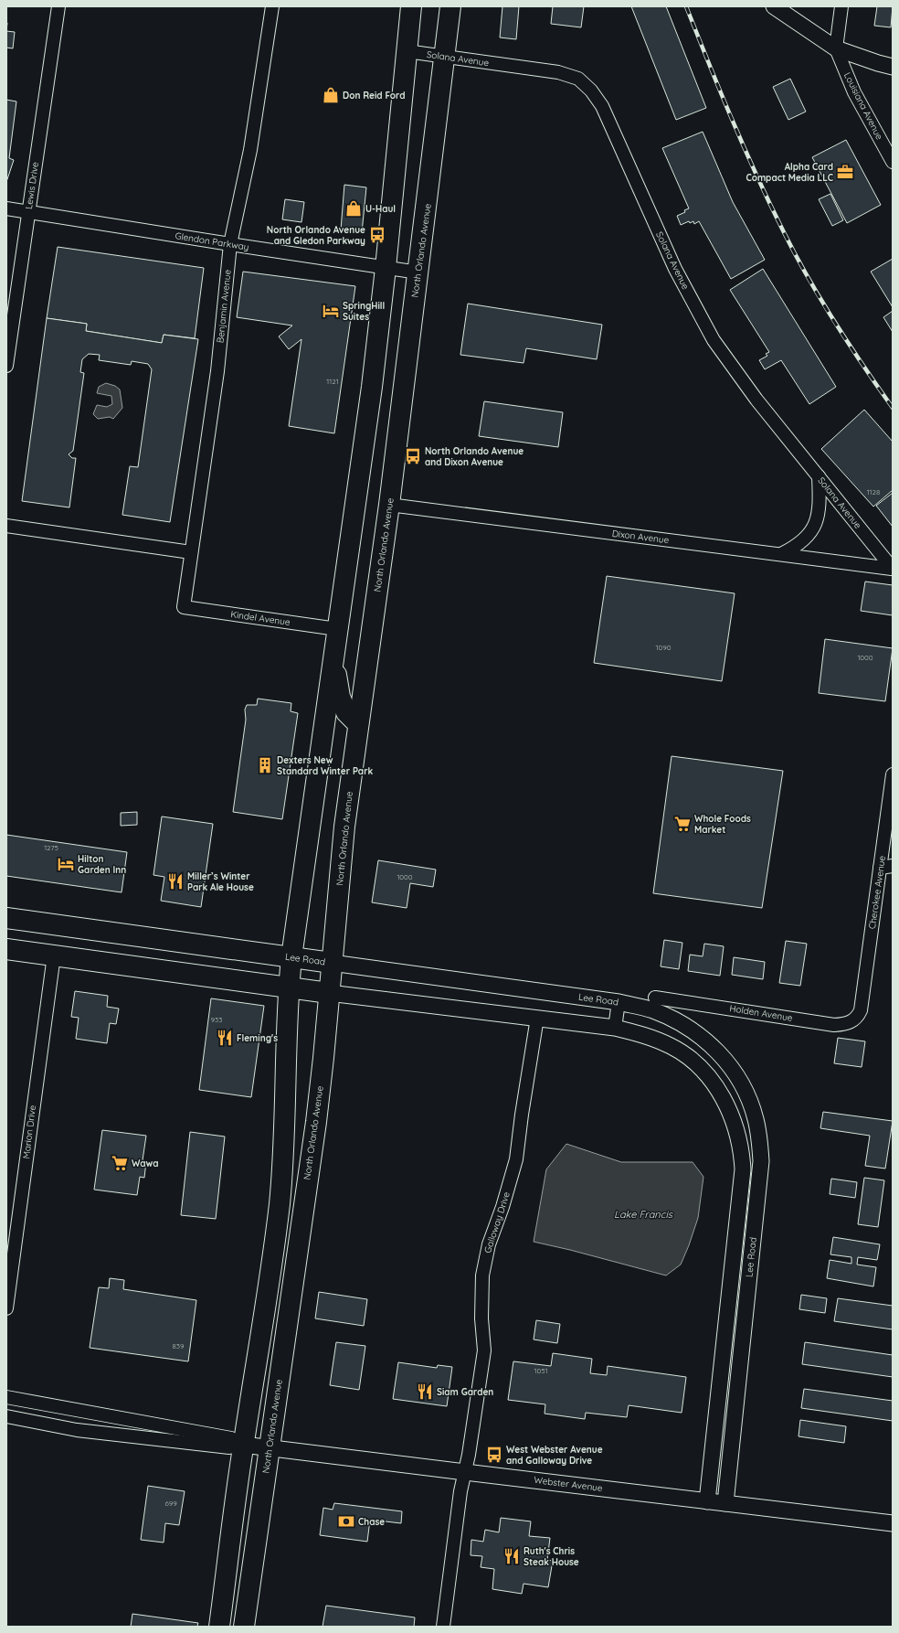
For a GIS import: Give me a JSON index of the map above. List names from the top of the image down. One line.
{"streets":{"main road":["North Orlando Avenue","Lee Road"],"street":["Solana Avenue","Louisiana Avenue","Lewis Drive","Glendon Parkway","Benjamin Avenue","Dixon Avenue","Kindel Avenue","Cherokee Avenue","Holden Avenue","Marion Drive","Galloway Drive","Webster Avenue"]},"crossings":[["Solana Avenue","North Orlando Avenue"],["Solana Avenue","Dixon Avenue"],["Lewis Drive","Glendon Parkway"],["Glendon Parkway","North Orlando Avenue"],["Glendon Parkway","Benjamin Avenue"],["North Orlando Avenue","Dixon Avenue"],["North Orlando Avenue","Lee Road"],["North Orlando Avenue","Webster Avenue"],["Benjamin Avenue","Kindel Avenue"],["Cherokee Avenue","Holden Avenue"],["Lee Road","Marion Drive"],["Lee Road","Galloway Drive"],["Lee Road","Webster Avenue"],["Galloway Drive","Webster Avenue"]],"water":["Lake Francis"],"places":{"shop":["Don Reid Ford","U-Haul"],"office":["Alpha Card Compact Media LLC"],"bus stop":["North Orlando Avenue and Gledon Parkway","North Orlando Avenue and Dixon Avenue","West Webster Avenue and Galloway Drive"],"hotel":["SpringHill Suites","Hilton Garden Inn"],"building":["Dexters New Standard Winter Park"],"supermarket":["Whole Foods Market","Wawa"],"restaurant":["Miller’s Winter Park Ale House","Fleming's","Siam Garden","Ruth's Chris Steak House"],"bank":["Chase"]},"house_numbers":["1121","1128","1090","1000","1275","1000","933","839","1051","699"]}
